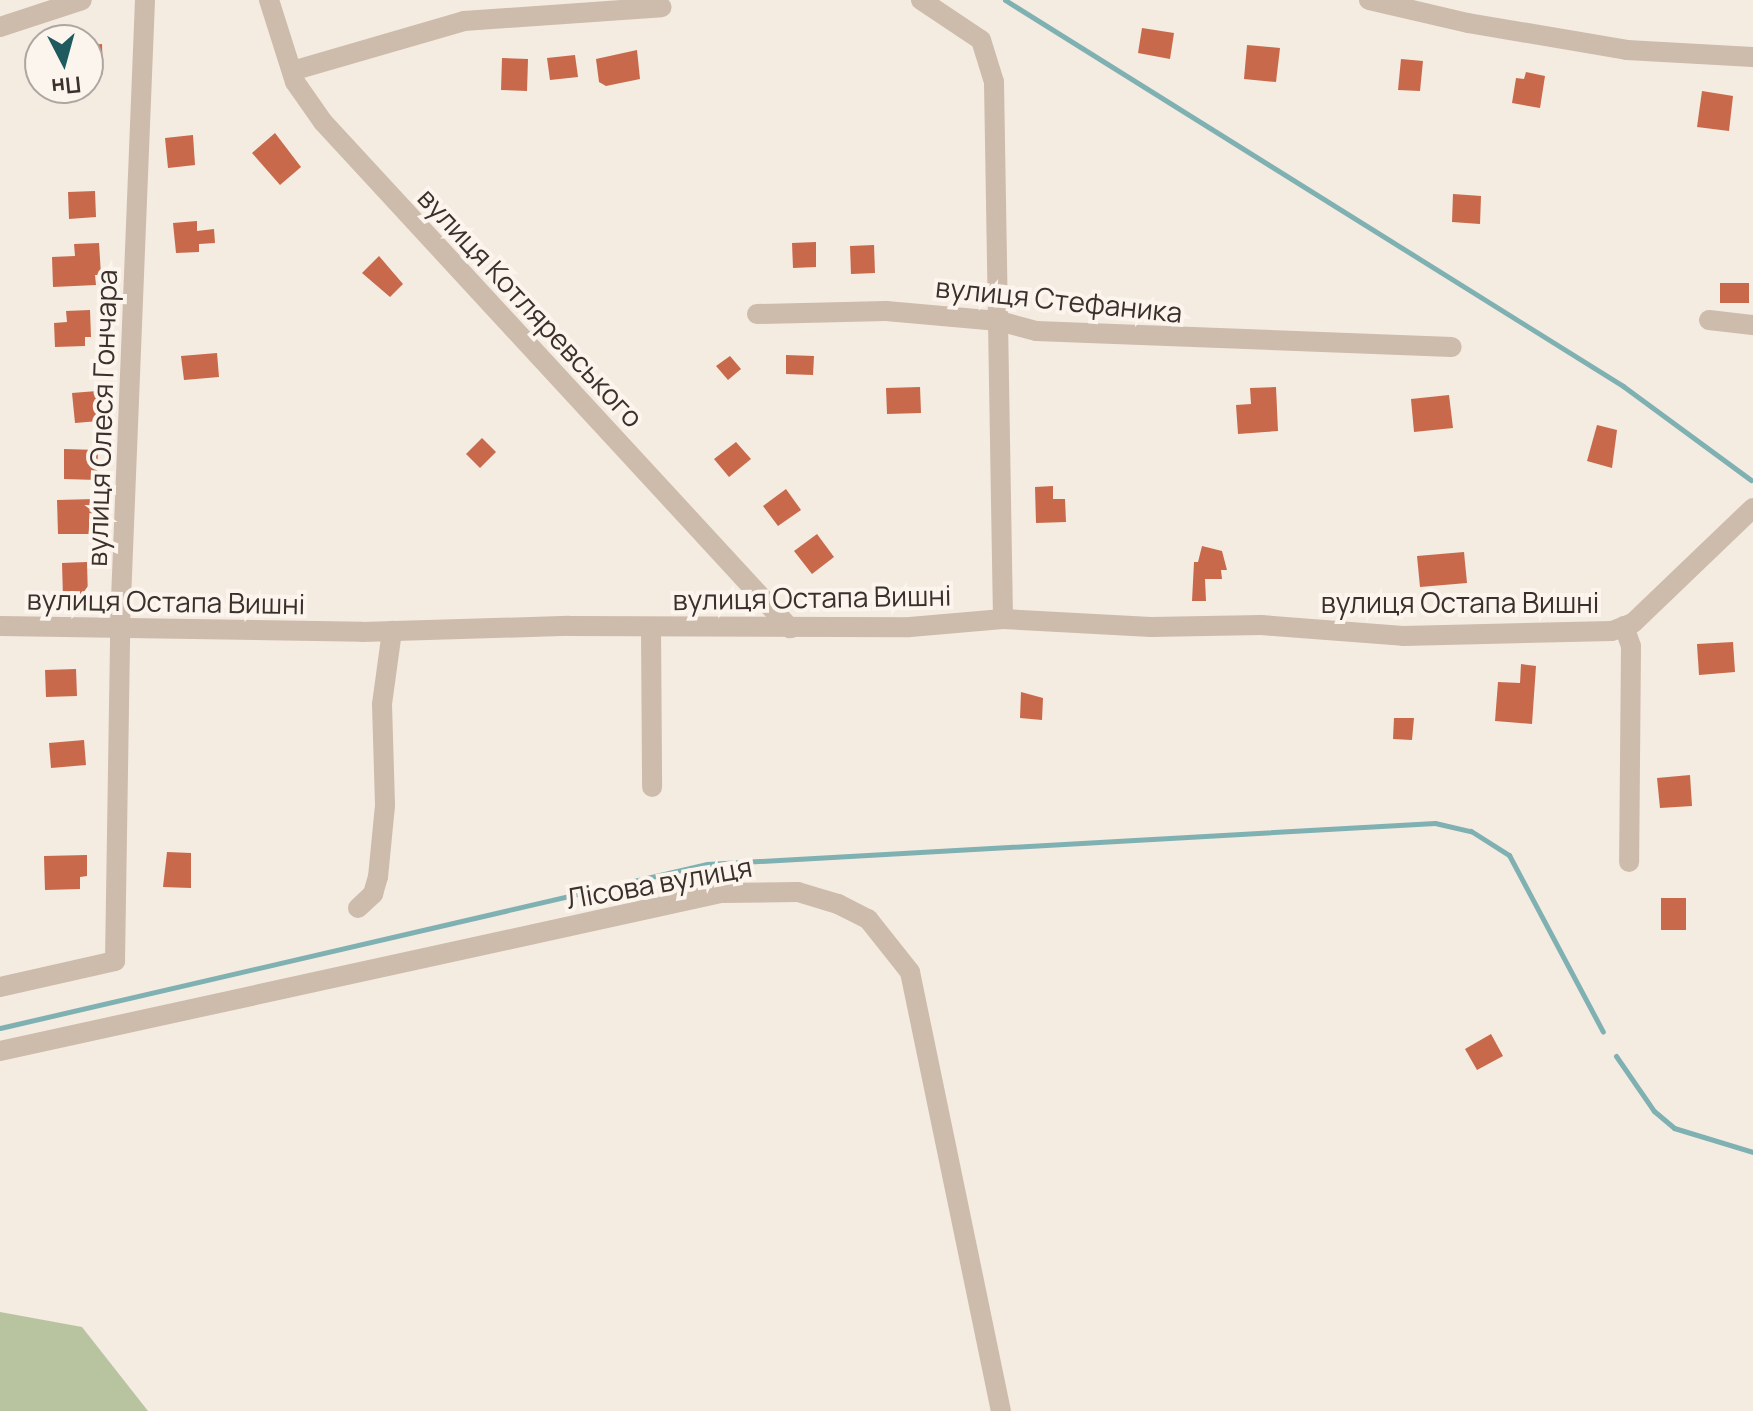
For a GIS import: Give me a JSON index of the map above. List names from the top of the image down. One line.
{"streets":{"street":["вулиця Стефаника","вулиця Котляревського","вулиця Олеся Гончара","вулиця Остапа Вишні","Лісова вулиця"]},"crossings":[["вулиця Котляревського","вулиця Остапа Вишні"],["вулиця Олеся Гончара","вулиця Остапа Вишні"]],"north":"bottom"}
